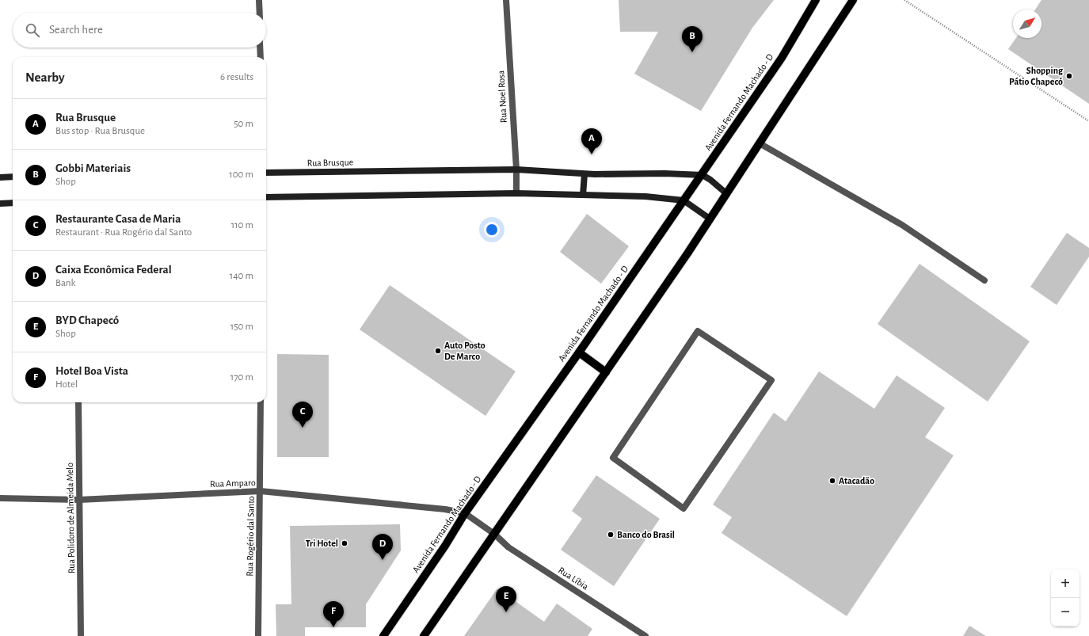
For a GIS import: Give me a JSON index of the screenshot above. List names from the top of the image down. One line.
{"streets":{"main road":["Avenida Fernando Machado - D"],"street":["Rua Noel Rosa","Rua Brusque","Rua Amparo","Rua Polidoro de Almeida Melo","Rua Rogério dal Santo","Rua Líbia"]},"crossings":[["Rua Noel Rosa","Rua Brusque"],["Avenida Fernando Machado - D","Rua Brusque"],["Avenida Fernando Machado - D","Rua Amparo"],["Avenida Fernando Machado - D","Rua Líbia"],["Rua Amparo","Rua Polidoro de Almeida Melo"],["Rua Amparo","Rua Rogério dal Santo"],["Rua Amparo","Rua Líbia"]],"places":["Shopping Pátio Chapecó","Auto Posto De Marco","Atacadão","Banco do Brasil","Tri Hotel"],"north":"top right","page":{"search":"Search here","pins":["B","A","C","D","E","F"],"heading":["Nearby","6 results"],"list":[{"mark":"A","name":"Rua Brusque","note":"Bus stop · Rua Brusque","value":"50 m"},{"mark":"B","name":"Gobbi Materiais","note":"Shop","value":"100 m"},{"mark":"C","name":"Restaurante Casa de Maria","note":"Restaurant · Rua Rogério dal Santo","value":"110 m"},{"mark":"D","name":"Caixa Econômica Federal","note":"Bank","value":"140 m"},{"mark":"E","name":"BYD Chapecó","note":"Shop","value":"150 m"},{"mark":"F","name":"Hotel Boa Vista","note":"Hotel","value":"170 m"}],"map_buttons":["+","−"]}}
